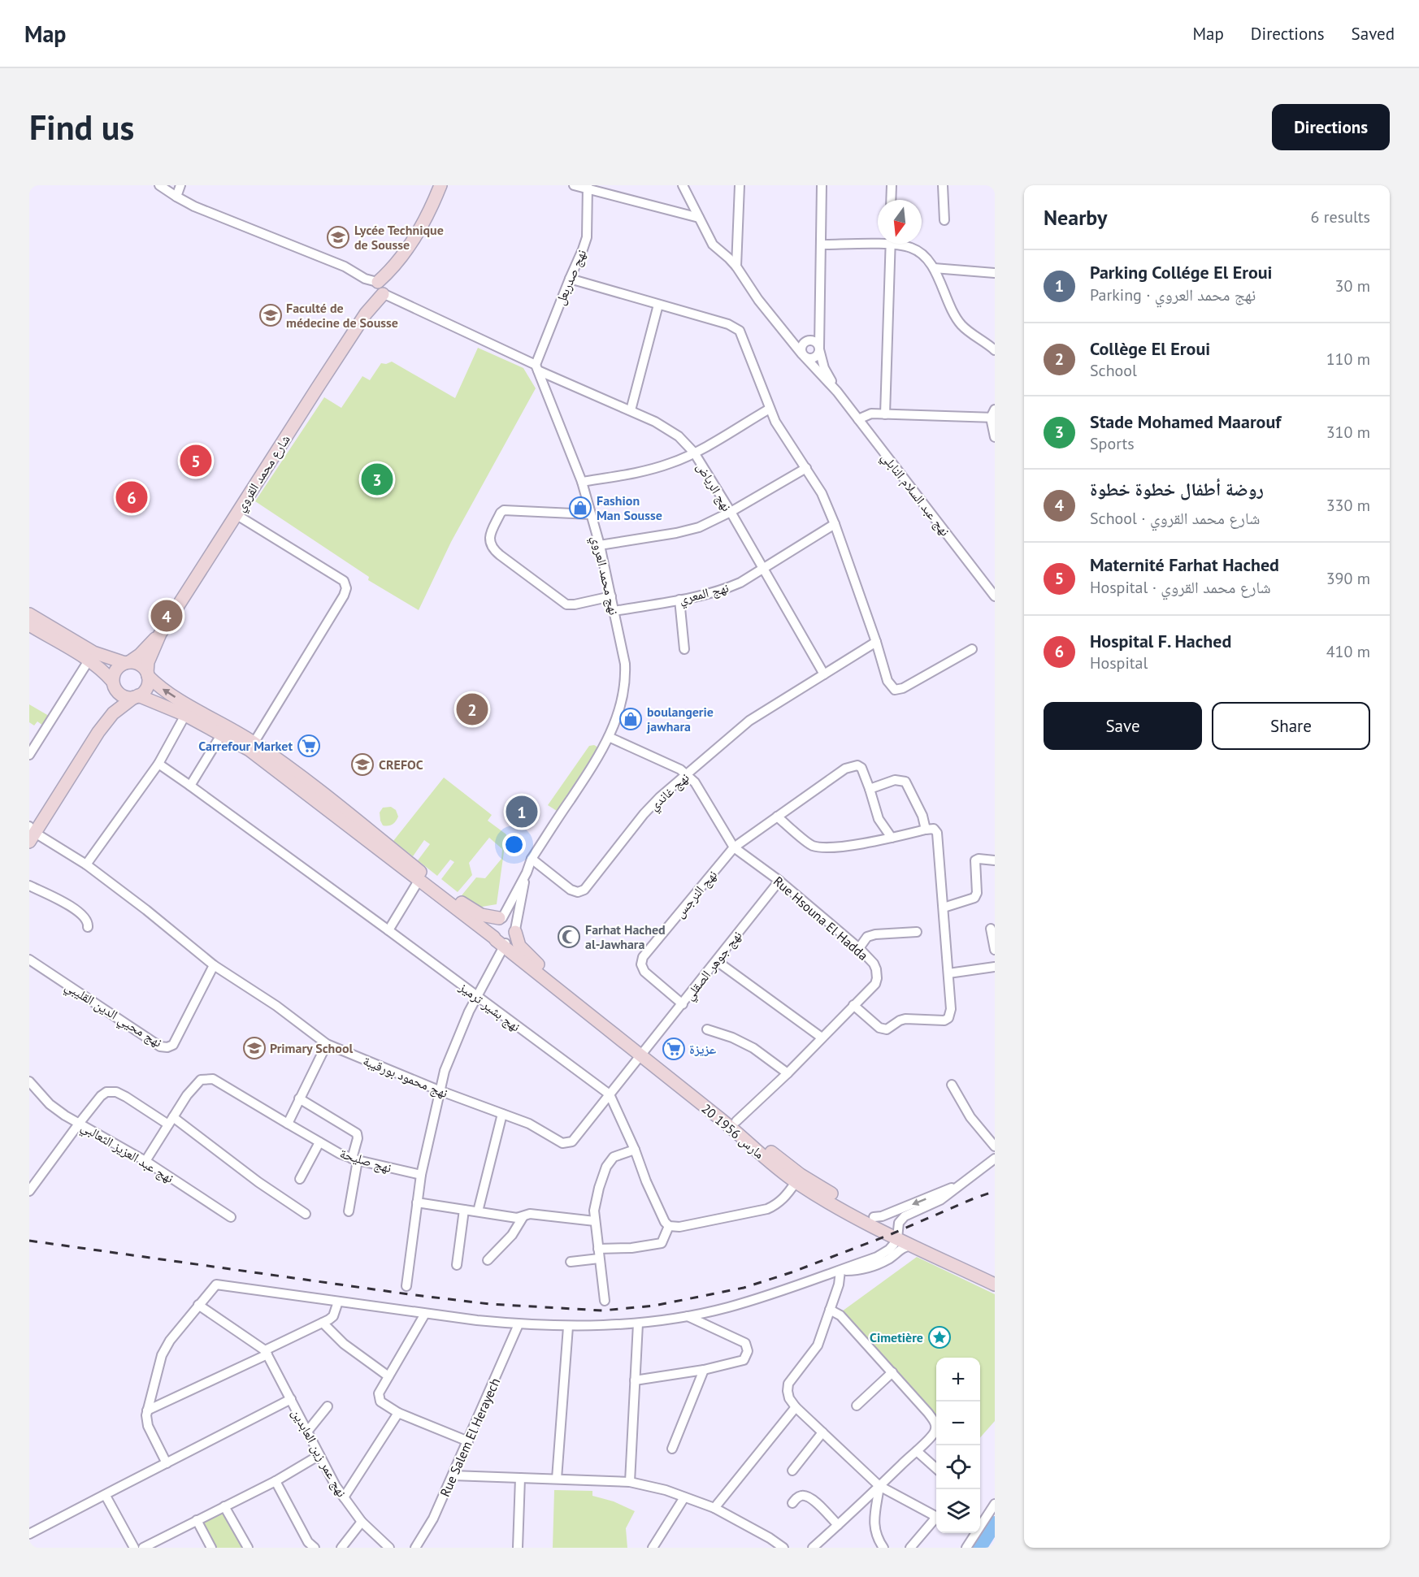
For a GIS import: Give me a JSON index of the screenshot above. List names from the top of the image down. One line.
{"streets":{"main road":["شارع محمد القروي","20 مارس 1956"],"street":["نهج صدربعل","نهج الرياض","نهج عبد السلام النابلي","نهج محمد العروي","نهج المعري","نهج غاندي","نهج النرجس","Rue Hsouna El Hadda","نهج جوهر الصقلي","نهج بشير ترميز","نهج محيي الدين القليبي","نهج محمود بورقيبة","نهج عبد العزيز الثعالبي","نهج صليحة","Rue Salem El Herayech","نهج عمر زين العابدين"]},"crossings":[["نهج صدربعل","نهج الرياض"],["نهج صدربعل","نهج محمد العروي"],["شارع محمد القروي","نهج محمود بورقيبة"],["نهج الرياض","نهج محمد العروي"],["نهج الرياض","نهج المعري"],["نهج الرياض","نهج غاندي"],["نهج محمد العروي","نهج المعري"],["نهج محمد العروي","نهج غاندي"],["نهج محمد العروي","Rue Hsouna El Hadda"],["نهج غاندي","Rue Hsouna El Hadda"],["نهج النرجس","Rue Hsouna El Hadda"],["نهج النرجس","نهج جوهر الصقلي"],["Rue Hsouna El Hadda","نهج جوهر الصقلي"],["Rue Hsouna El Hadda","20 مارس 1956"],["نهج جوهر الصقلي","نهج محمود بورقيبة"],["نهج جوهر الصقلي","20 مارس 1956"],["نهج بشير ترميز","نهج محمود بورقيبة"],["نهج محيي الدين القليبي","نهج محمود بورقيبة"],["نهج محمود بورقيبة","20 مارس 1956"]],"places":{"school or university":["Lycée Technique de Sousse","Faculté de médecine de Sousse","CREFOC","Primary School"],"shop":["Fashion Man Sousse","boulangerie jawhara"],"supermarket":["Carrefour Market","عزيزة"],"mosque":["Farhat Hached al-Jawhara"],"place":["Cimetière"]},"north":"bottom","page":{"header":"Map","nav":["Map","Directions","Saved"],"buttons":["Directions",["Save","Share"]],"title":"Find us","heading":["Nearby","6 results"],"list":[{"mark":"1","name":"Parking Collége El Eroui","note":"Parking · نهج محمد العروي","value":"30 m"},{"mark":"2","name":"Collège El Eroui","note":"School","value":"110 m"},{"mark":"3","name":"Stade Mohamed Maarouf","note":"Sports","value":"310 m"},{"mark":"4","name":"روضة أطفال خطوة خطوة","note":"School · شارع محمد القروي","value":"330 m"},{"mark":"5","name":"Maternité Farhat Hached","note":"Hospital · شارع محمد القروي","value":"390 m"},{"mark":"6","name":"Hospital F. Hached","note":"Hospital","value":"410 m"}],"pins":["5","3","6","4","2","1"],"map_buttons":["+","−"]}}
